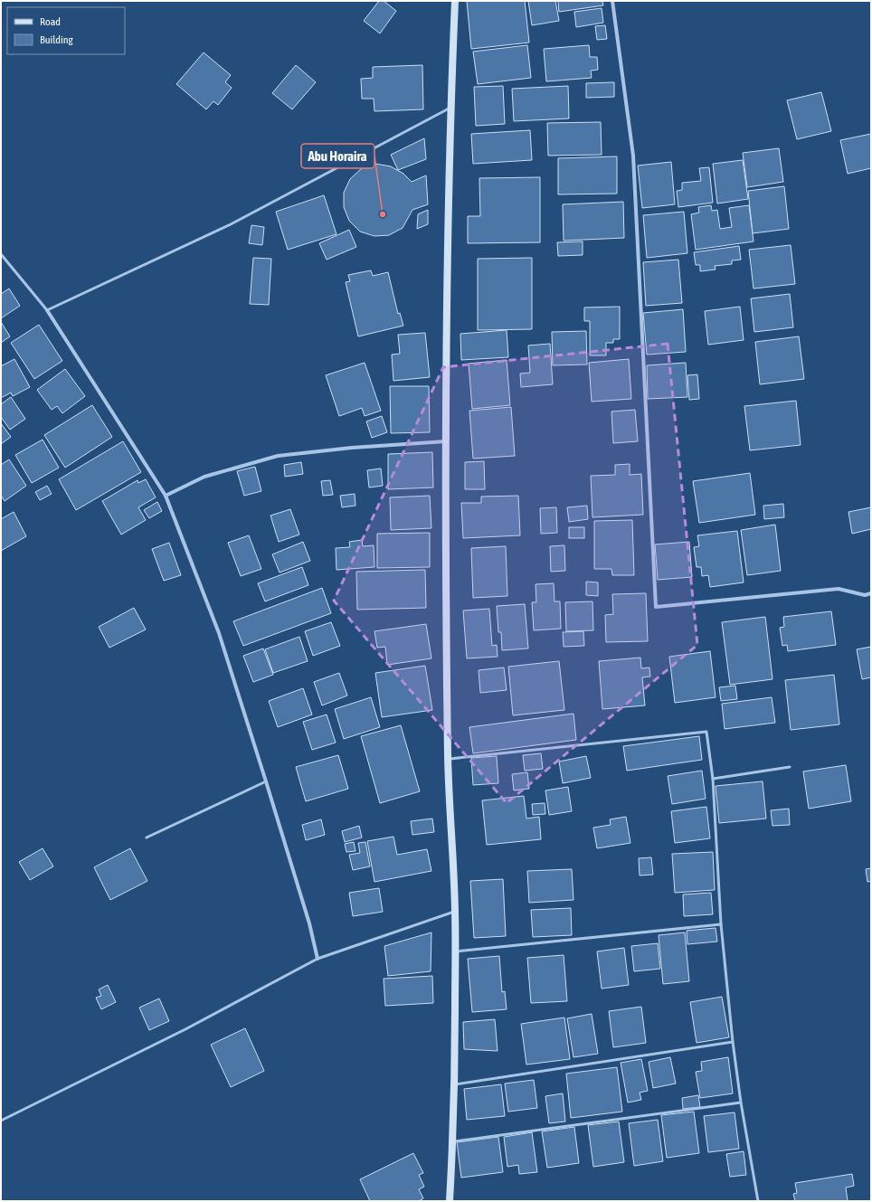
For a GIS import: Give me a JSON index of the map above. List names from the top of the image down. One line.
{"places":["Abu Horaira"],"legend":["Road","Building"]}
